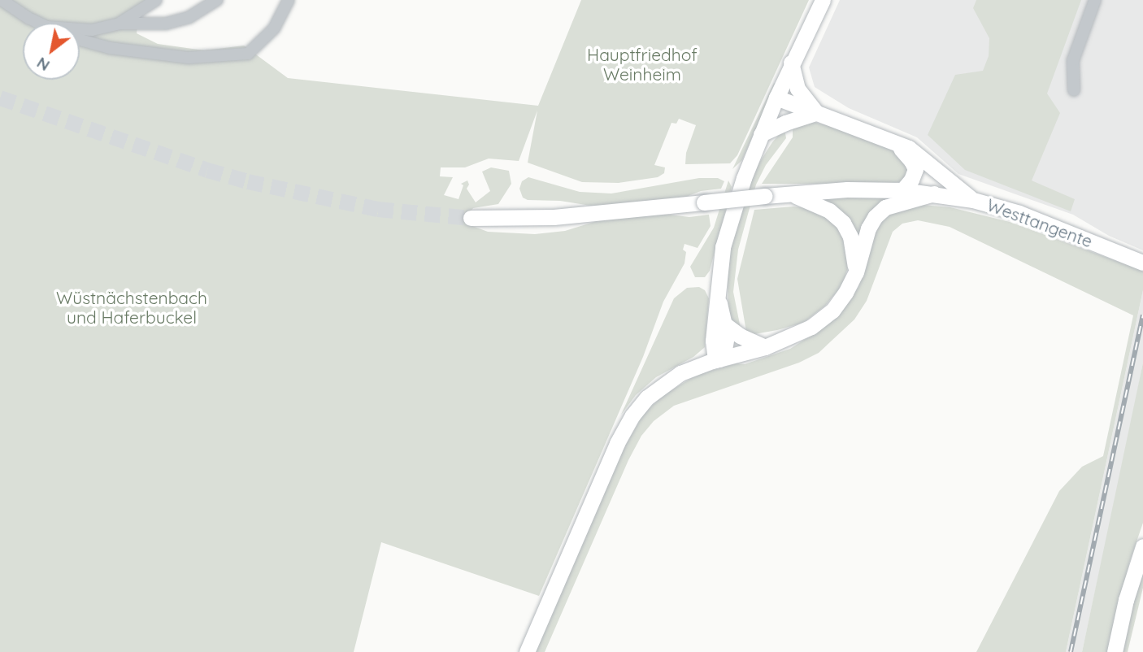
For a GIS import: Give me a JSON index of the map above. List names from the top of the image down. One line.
{"streets":{"main road":["Westtangente"]},"parks":["Hauptfriedhof Weinheim","Wüstnächstenbach und Haferbuckel"],"north":"bottom left"}
